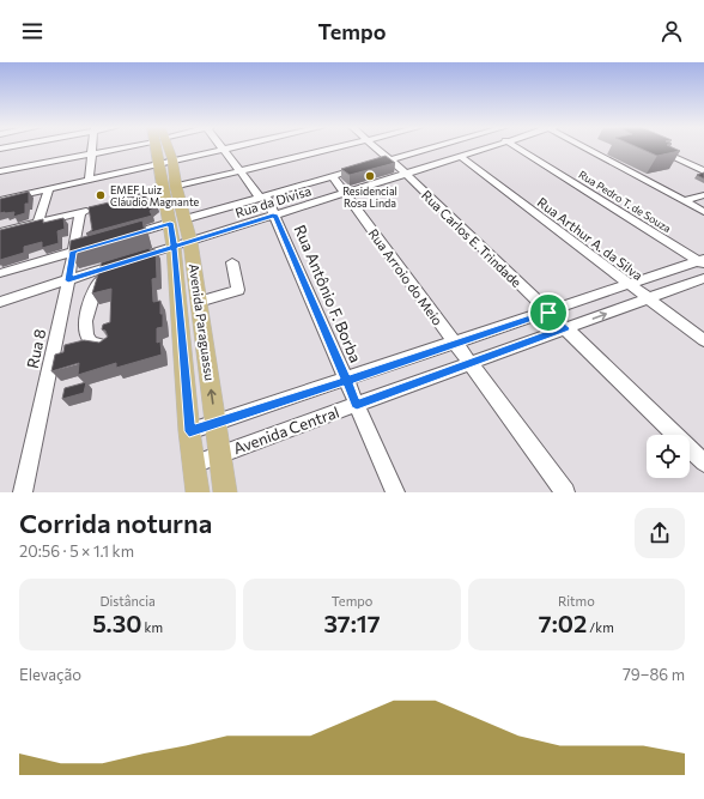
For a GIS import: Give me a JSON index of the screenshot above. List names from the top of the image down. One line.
{"streets":{"main road":["Avenida Paraguassu"],"street":["Rua da Divisa","Rua Pedro T. de Souza","Rua Carlos E. Trindade","Rua Arthur A. da Silva","Rua Arroio do Meio","Rua Antônio F. Borba","Rua 8","Avenida Central"]},"crossings":[["Rua da Divisa","Rua Carlos E. Trindade"],["Rua da Divisa","Rua Arthur A. da Silva"],["Rua da Divisa","Rua Arroio do Meio"],["Rua da Divisa","Rua Antônio F. Borba"],["Rua da Divisa","Avenida Paraguassu"],["Rua da Divisa","Rua 8"],["Rua Pedro T. de Souza","Avenida Central"],["Rua Carlos E. Trindade","Avenida Central"],["Rua Arthur A. da Silva","Avenida Central"],["Rua Arroio do Meio","Avenida Central"],["Rua Antônio F. Borba","Avenida Central"],["Avenida Paraguassu","Avenida Central"]],"places":["Residencial Rosa Linda","EMEF Luiz Cláudio Magnante"],"page":{"header":"Tempo","heading":["Corrida noturna","20:56 · 5 × 1.1 km"],"stats":[["Distância","5.30 km"],["Tempo","37:17"],["Ritmo","7:02 /km"]],"chart":["Elevação","79–86 m"]}}
